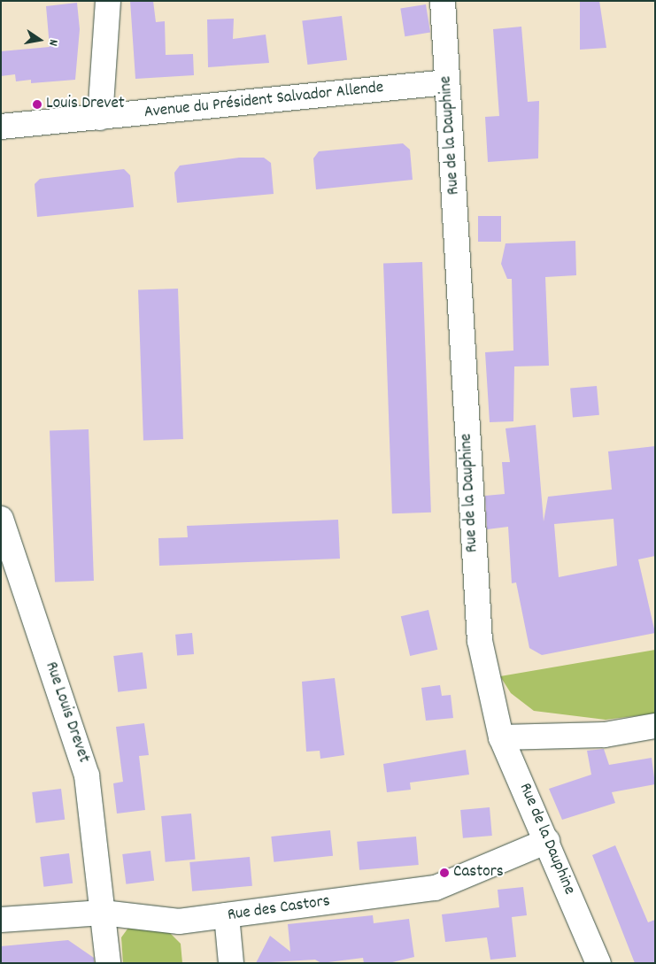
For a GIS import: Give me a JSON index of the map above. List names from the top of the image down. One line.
{"streets":{"street":["Avenue du Président Salvador Allende","Rue de la Dauphine","Rue Louis Drevet","Rue des Castors"]},"crossings":[["Avenue du Président Salvador Allende","Rue de la Dauphine"],["Rue de la Dauphine","Rue des Castors"],["Rue Louis Drevet","Rue des Castors"]],"places":["Louis Drevet","Castors"],"north":"right"}
